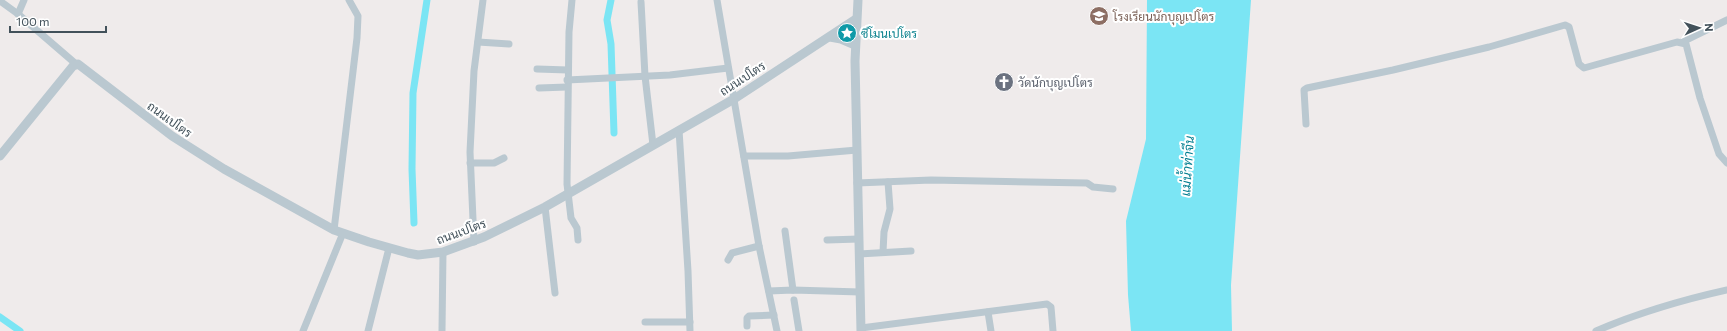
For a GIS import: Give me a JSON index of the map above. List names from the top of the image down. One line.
{"streets":{"street":["ถนนเปโตร"]},"water":["แม่น้ำท่าจีน"],"places":{"school or university":["โรงเรียนนักบุญเปโตร"],"place":["ซีโมนเปโตร"],"church":["วัดนักบุญเปโตร"]},"scale_bar":"100 m","north":"right"}
